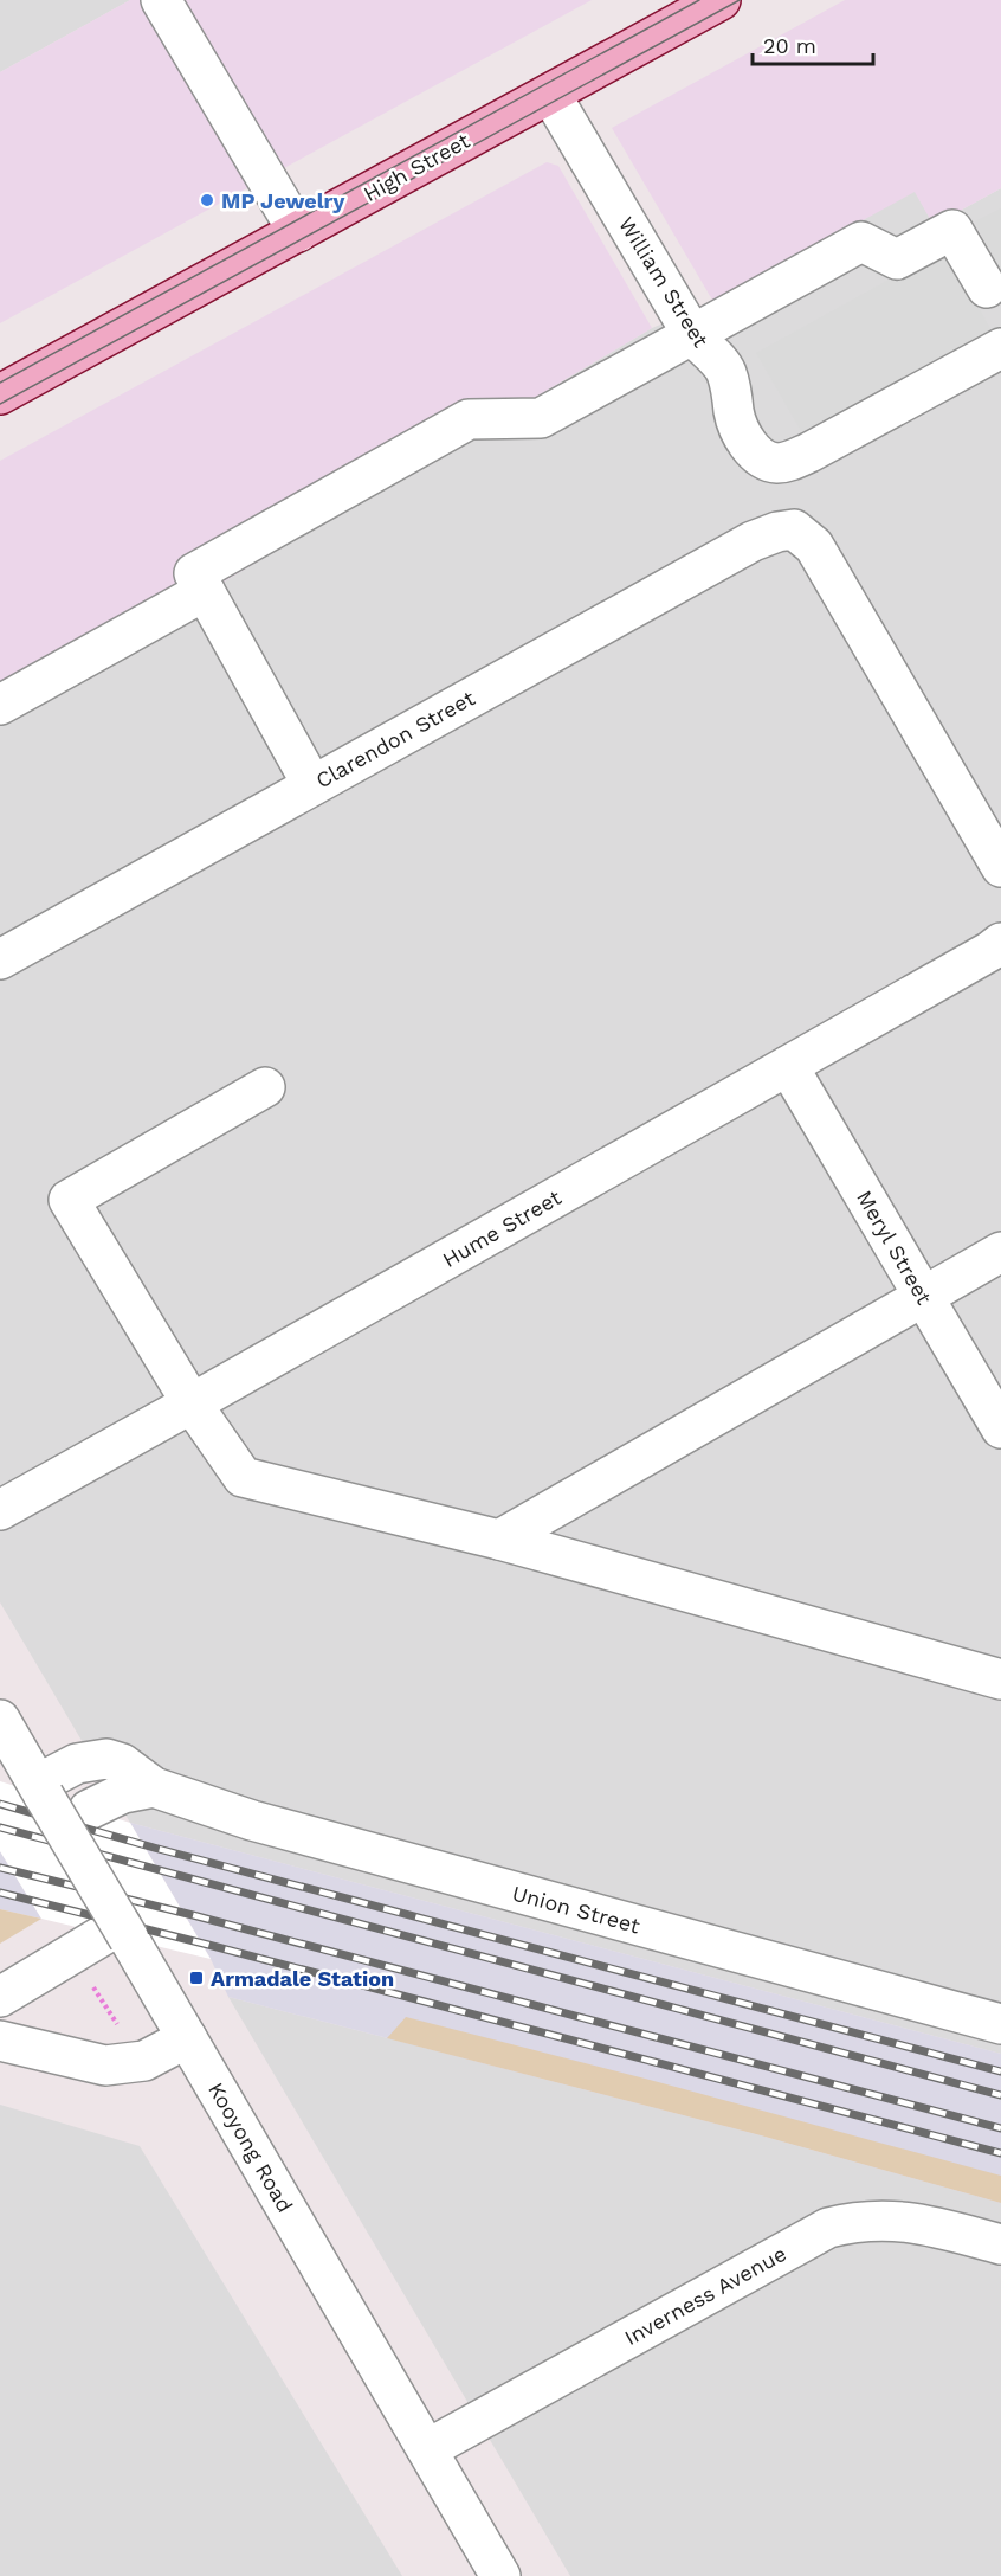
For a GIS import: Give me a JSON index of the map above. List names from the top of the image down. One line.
{"streets":{"main road":["High Street"],"street":["William Street","Clarendon Street","Hume Street","Meryl Street","Union Street","Kooyong Road","Inverness Avenue"]},"crossings":[["High Street","William Street"],["Hume Street","Meryl Street"],["Union Street","Kooyong Road"],["Kooyong Road","Inverness Avenue"]],"places":{"other":["MP Jewelry"],"transit":["Armadale Station"]},"scale_bar":"20 m"}
